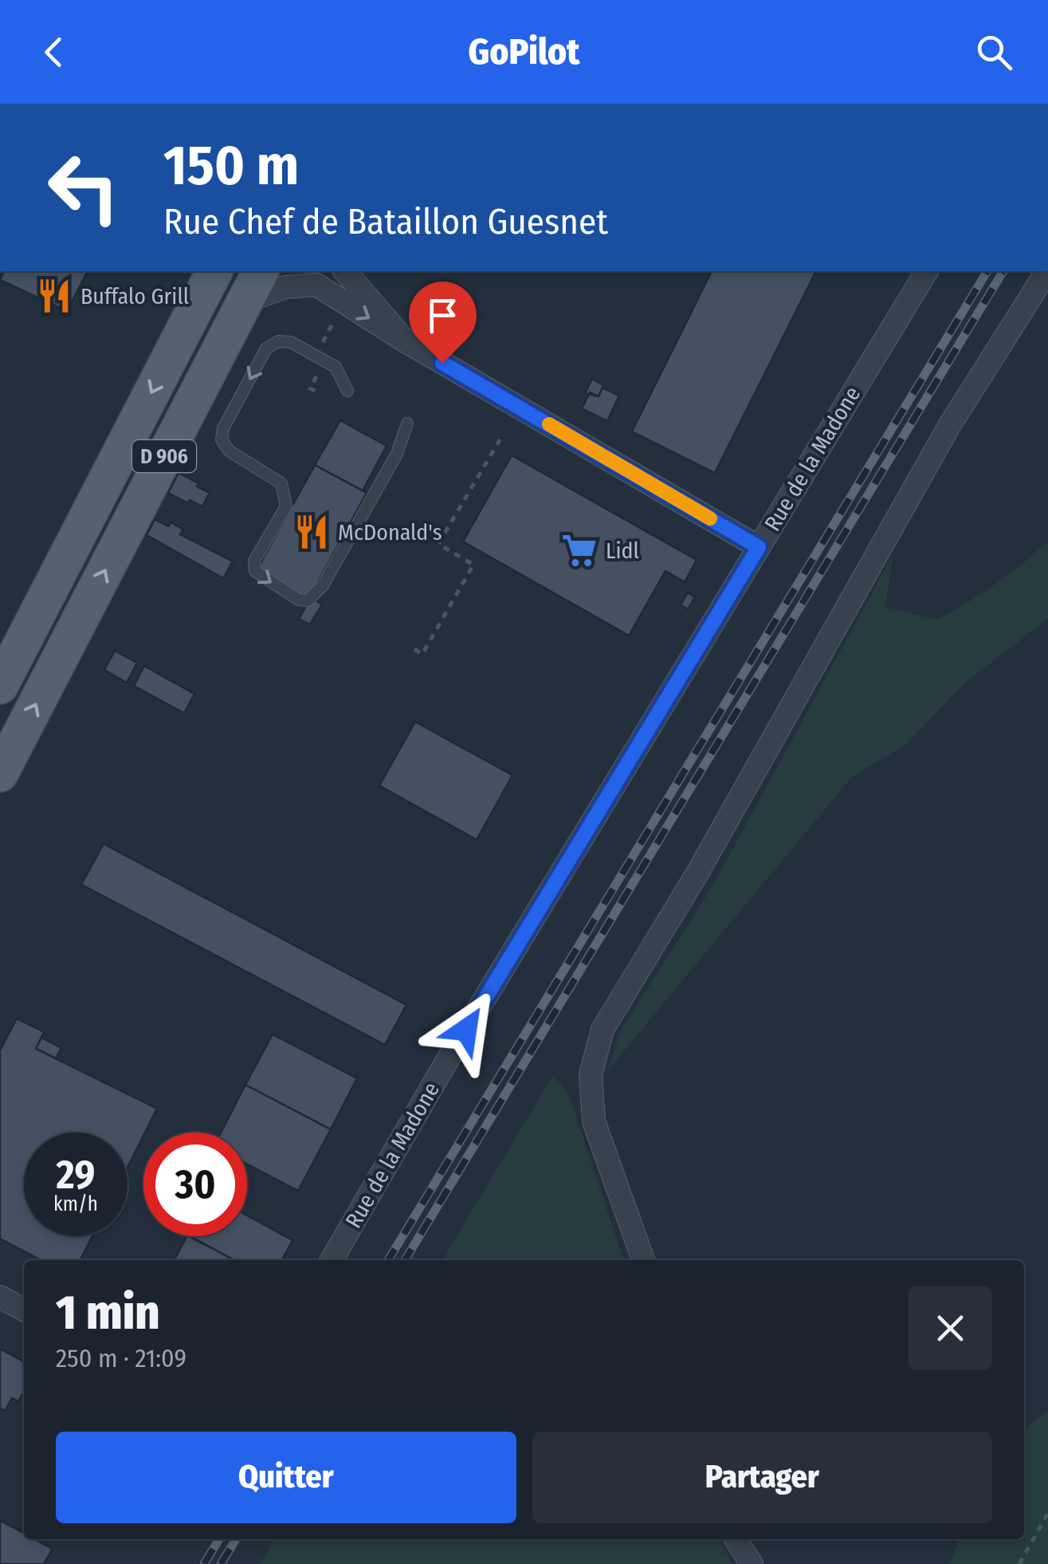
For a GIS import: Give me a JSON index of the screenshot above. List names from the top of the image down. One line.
{"streets":{"main road":["D 906"],"street":["Rue de la Madone"]},"places":{"restaurant":["Buffalo Grill","McDonald's"],"supermarket":["Lidl"]},"page":{"header":"GoPilot","turn":["150 m","Rue Chef de Bataillon Guesnet"],"speed":"29 km/h","limit":"30","heading":["1 min","250 m · 21:09"],"buttons":["Quitter","Partager"]}}
